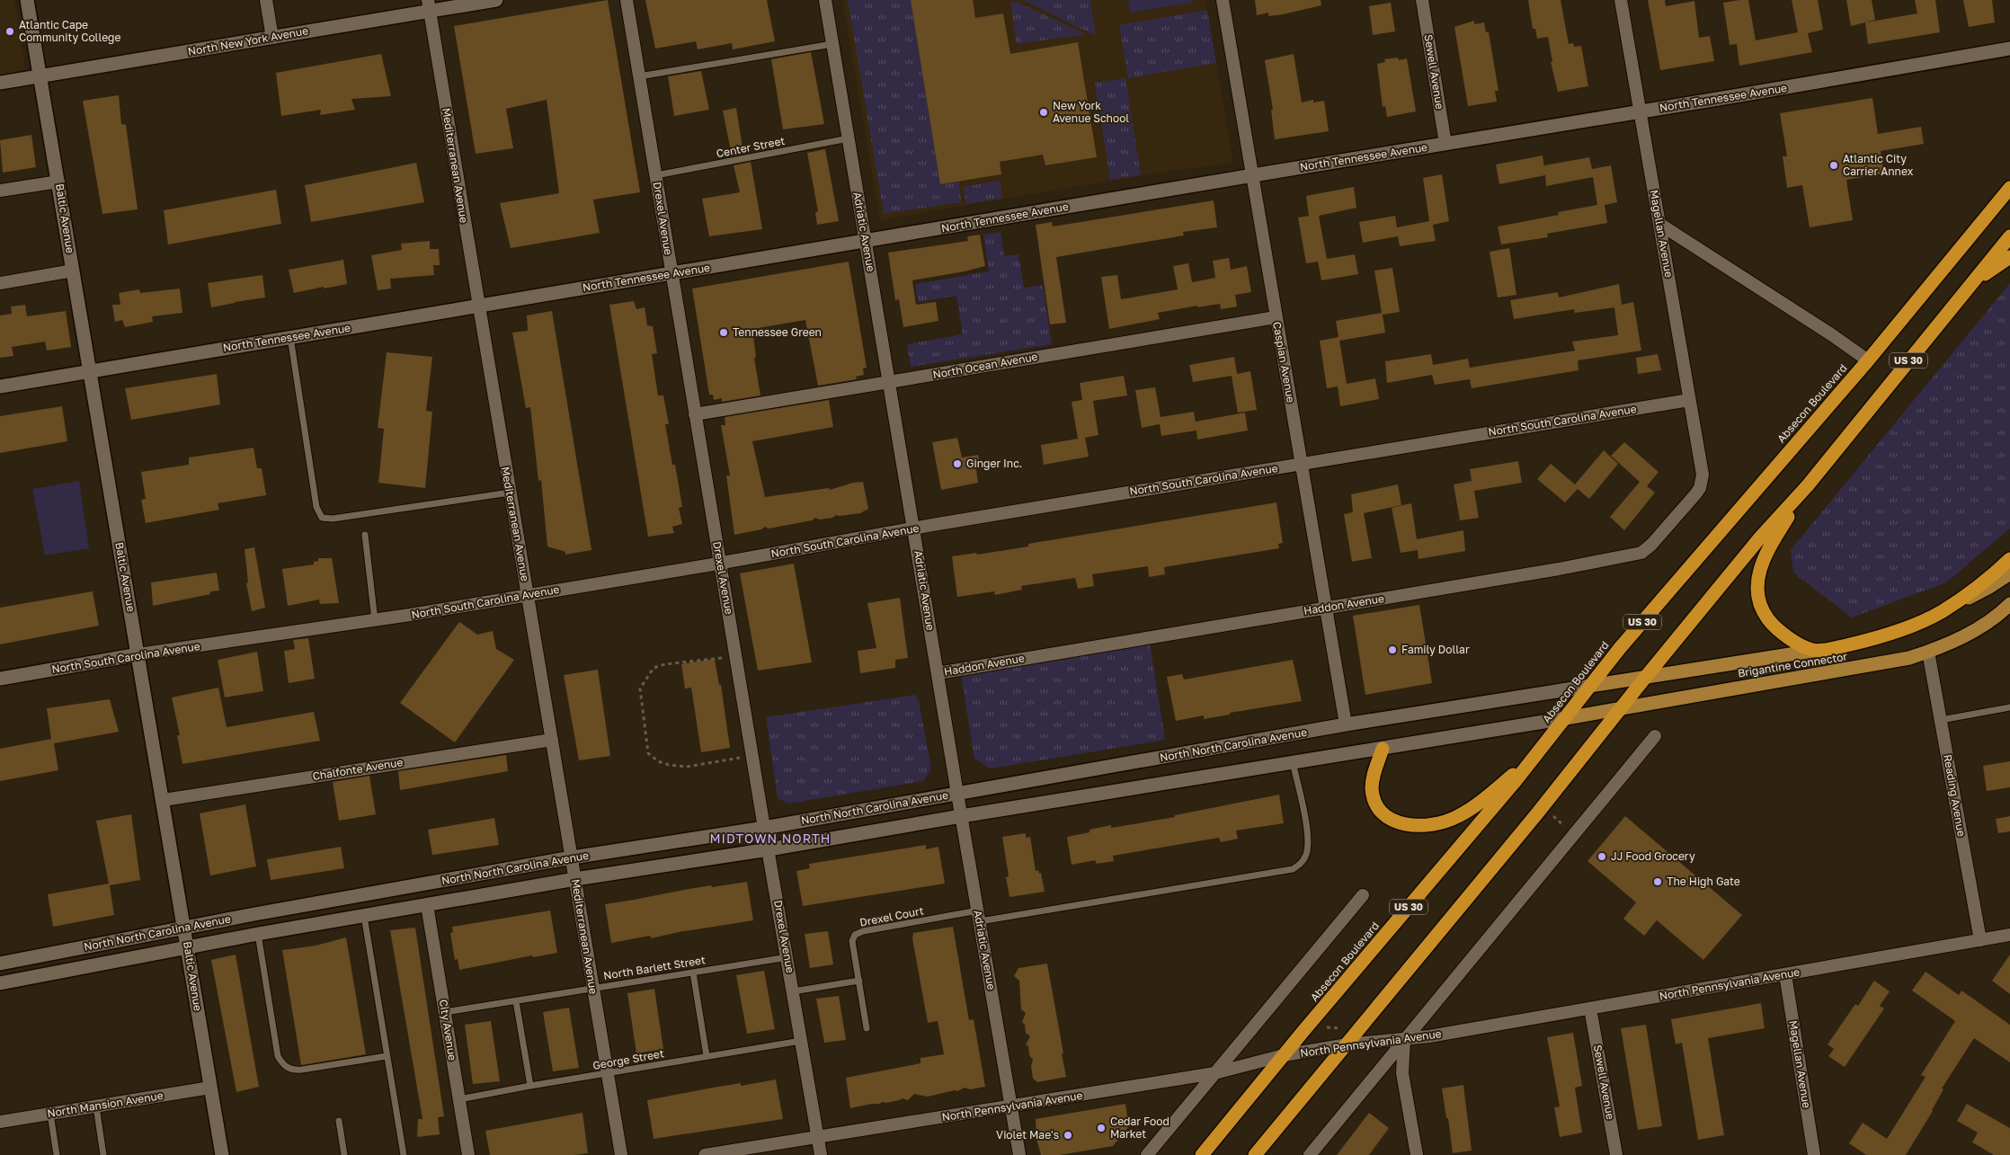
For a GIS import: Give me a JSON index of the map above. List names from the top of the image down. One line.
{"streets":{"highway":["US 30","Absecon Boulevard","Brigantine Connector"],"street":["North New York Avenue","Sewell Avenue","North Tennessee Avenue","Mediterranean Avenue","Baltic Avenue","Drexel Avenue","Adriatic Avenue","Magellan Avenue","Caspian Avenue","North Ocean Avenue","North South Carolina Avenue","Haddon Avenue","North North Carolina Avenue","Chalfonte Avenue","Reading Avenue","North Pennsylvania Avenue","City Avenue","North Mansion Avenue"],"lane":["Center Street","Drexel Court","North Barlett Street","George Street"]},"crossings":[["North New York Avenue","Mediterranean Avenue"],["North New York Avenue","Baltic Avenue"],["Sewell Avenue","North Tennessee Avenue"],["Sewell Avenue","North Pennsylvania Avenue"],["North Tennessee Avenue","Mediterranean Avenue"],["North Tennessee Avenue","Baltic Avenue"],["North Tennessee Avenue","Drexel Avenue"],["North Tennessee Avenue","Adriatic Avenue"],["North Tennessee Avenue","Magellan Avenue"],["North Tennessee Avenue","Caspian Avenue"],["Center Street","Drexel Avenue"],["Center Street","Adriatic Avenue"],["Mediterranean Avenue","North South Carolina Avenue"],["Mediterranean Avenue","North North Carolina Avenue"],["Mediterranean Avenue","Chalfonte Avenue"],["Mediterranean Avenue","North Barlett Street"],["Mediterranean Avenue","George Street"],["Baltic Avenue","North South Carolina Avenue"],["Baltic Avenue","North North Carolina Avenue"],["Baltic Avenue","Chalfonte Avenue"],["Baltic Avenue","North Mansion Avenue"],["Drexel Avenue","North Ocean Avenue"],["Drexel Avenue","North South Carolina Avenue"],["Drexel Avenue","North North Carolina Avenue"],["Drexel Avenue","North Barlett Street"],["Drexel Avenue","North Pennsylvania Avenue"],["Drexel Avenue","George Street"],["Adriatic Avenue","North Ocean Avenue"],["Adriatic Avenue","North South Carolina Avenue"],["Adriatic Avenue","Haddon Avenue"],["Adriatic Avenue","North North Carolina Avenue"],["Adriatic Avenue","Drexel Court"],["Adriatic Avenue","North Pennsylvania Avenue"],["Magellan Avenue","North South Carolina Avenue"],["Magellan Avenue","Haddon Avenue"],["Magellan Avenue","North Pennsylvania Avenue"],["US 30","Brigantine Connector"],["US 30","North Pennsylvania Avenue"],["Caspian Avenue","North Ocean Avenue"],["Caspian Avenue","North South Carolina Avenue"],["Caspian Avenue","Haddon Avenue"],["Caspian Avenue","North North Carolina Avenue"],["Absecon Boulevard","Brigantine Connector"],["Absecon Boulevard","North North Carolina Avenue"],["Absecon Boulevard","North Pennsylvania Avenue"],["Brigantine Connector","North North Carolina Avenue"],["Brigantine Connector","Reading Avenue"],["North North Carolina Avenue","City Avenue"],["Reading Avenue","North Pennsylvania Avenue"],["North Barlett Street","City Avenue"],["City Avenue","George Street"]],"districts":["MIDTOWN NORTH"],"places":["Atlantic Cape Community College","New York Avenue School","Atlantic City Carrier Annex","Tennessee Green","Ginger Inc.","Family Dollar","JJ Food Grocery","The High Gate","Cedar Food Market","Violet Mae's"]}
